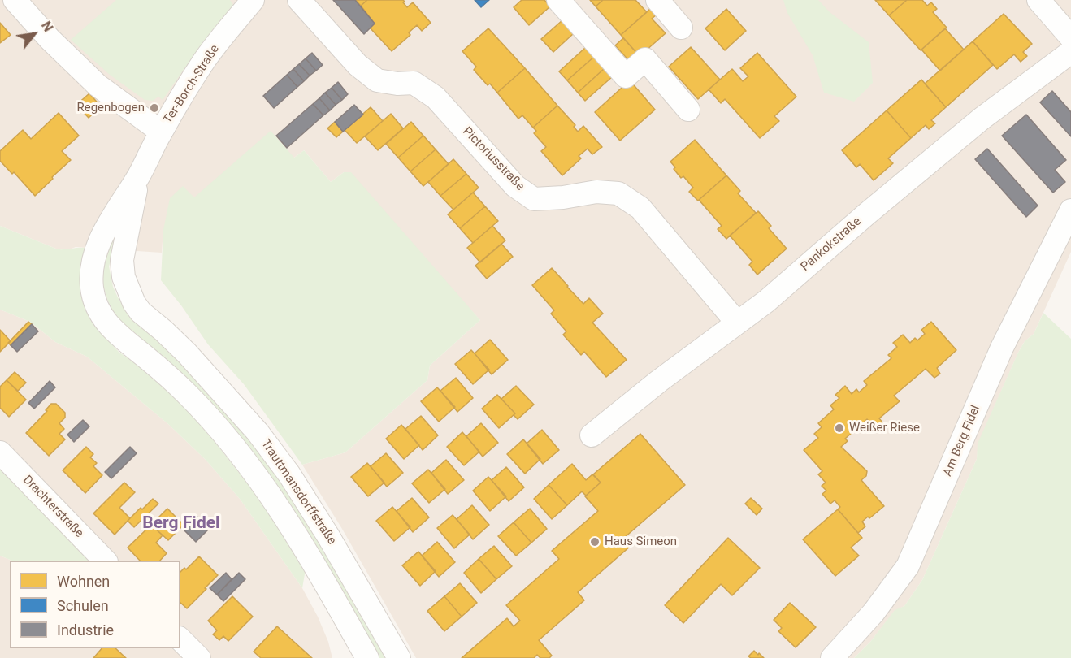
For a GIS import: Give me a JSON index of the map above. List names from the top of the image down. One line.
{"streets":{"street":["Ter-Borch-Straße","Pictoriusstraße","Pankokstraße","Am Berg Fidel","Trauttmansdorffstraße","Drachterstraße"]},"crossings":[["Ter-Borch-Straße","Trauttmansdorffstraße"],["Pictoriusstraße","Pankokstraße"]],"districts":["Berg Fidel"],"places":["Regenbogen","Weißer Riese","Haus Simeon"],"legend":["Wohnen","Schulen","Industrie"],"north":"top right"}
